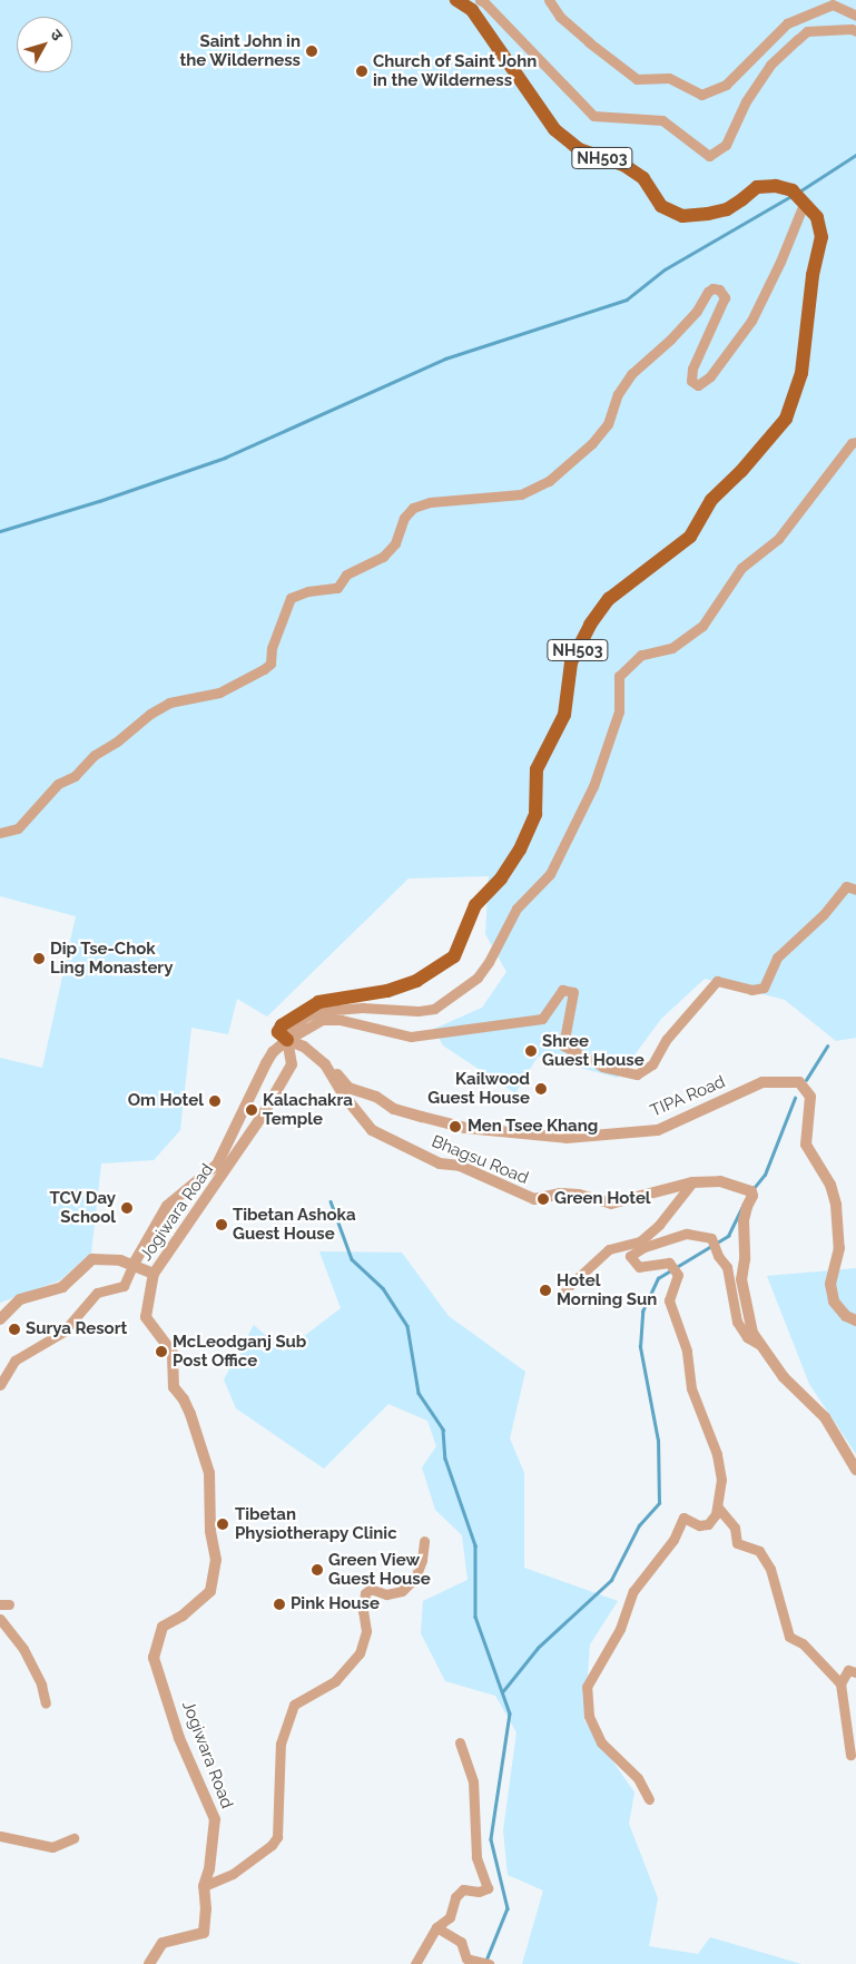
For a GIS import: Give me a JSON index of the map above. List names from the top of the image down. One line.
{"streets":{"main road":["NH503"],"street":["TIPA Road","Bhagsu Road","Jogiwara Road"]},"crossings":[["NH503","Bhagsu Road"],["NH503","Jogiwara Road"],["TIPA Road","Bhagsu Road"],["Bhagsu Road","Jogiwara Road"]],"places":["Saint John in the Wilderness","Church of Saint John in the Wilderness","Dip Tse-Chok Ling Monastery","Shree Guest House","Kailwood Guest House","Om Hotel","Kalachakra Temple","Men Tsee Khang","Green Hotel","TCV Day School","Tibetan Ashoka Guest House","Hotel Morning Sun","Surya Resort","McLeodganj Sub Post Office","Tibetan Physiotherapy Clinic","Green View Guest House","Pink House"],"north":"top right"}
